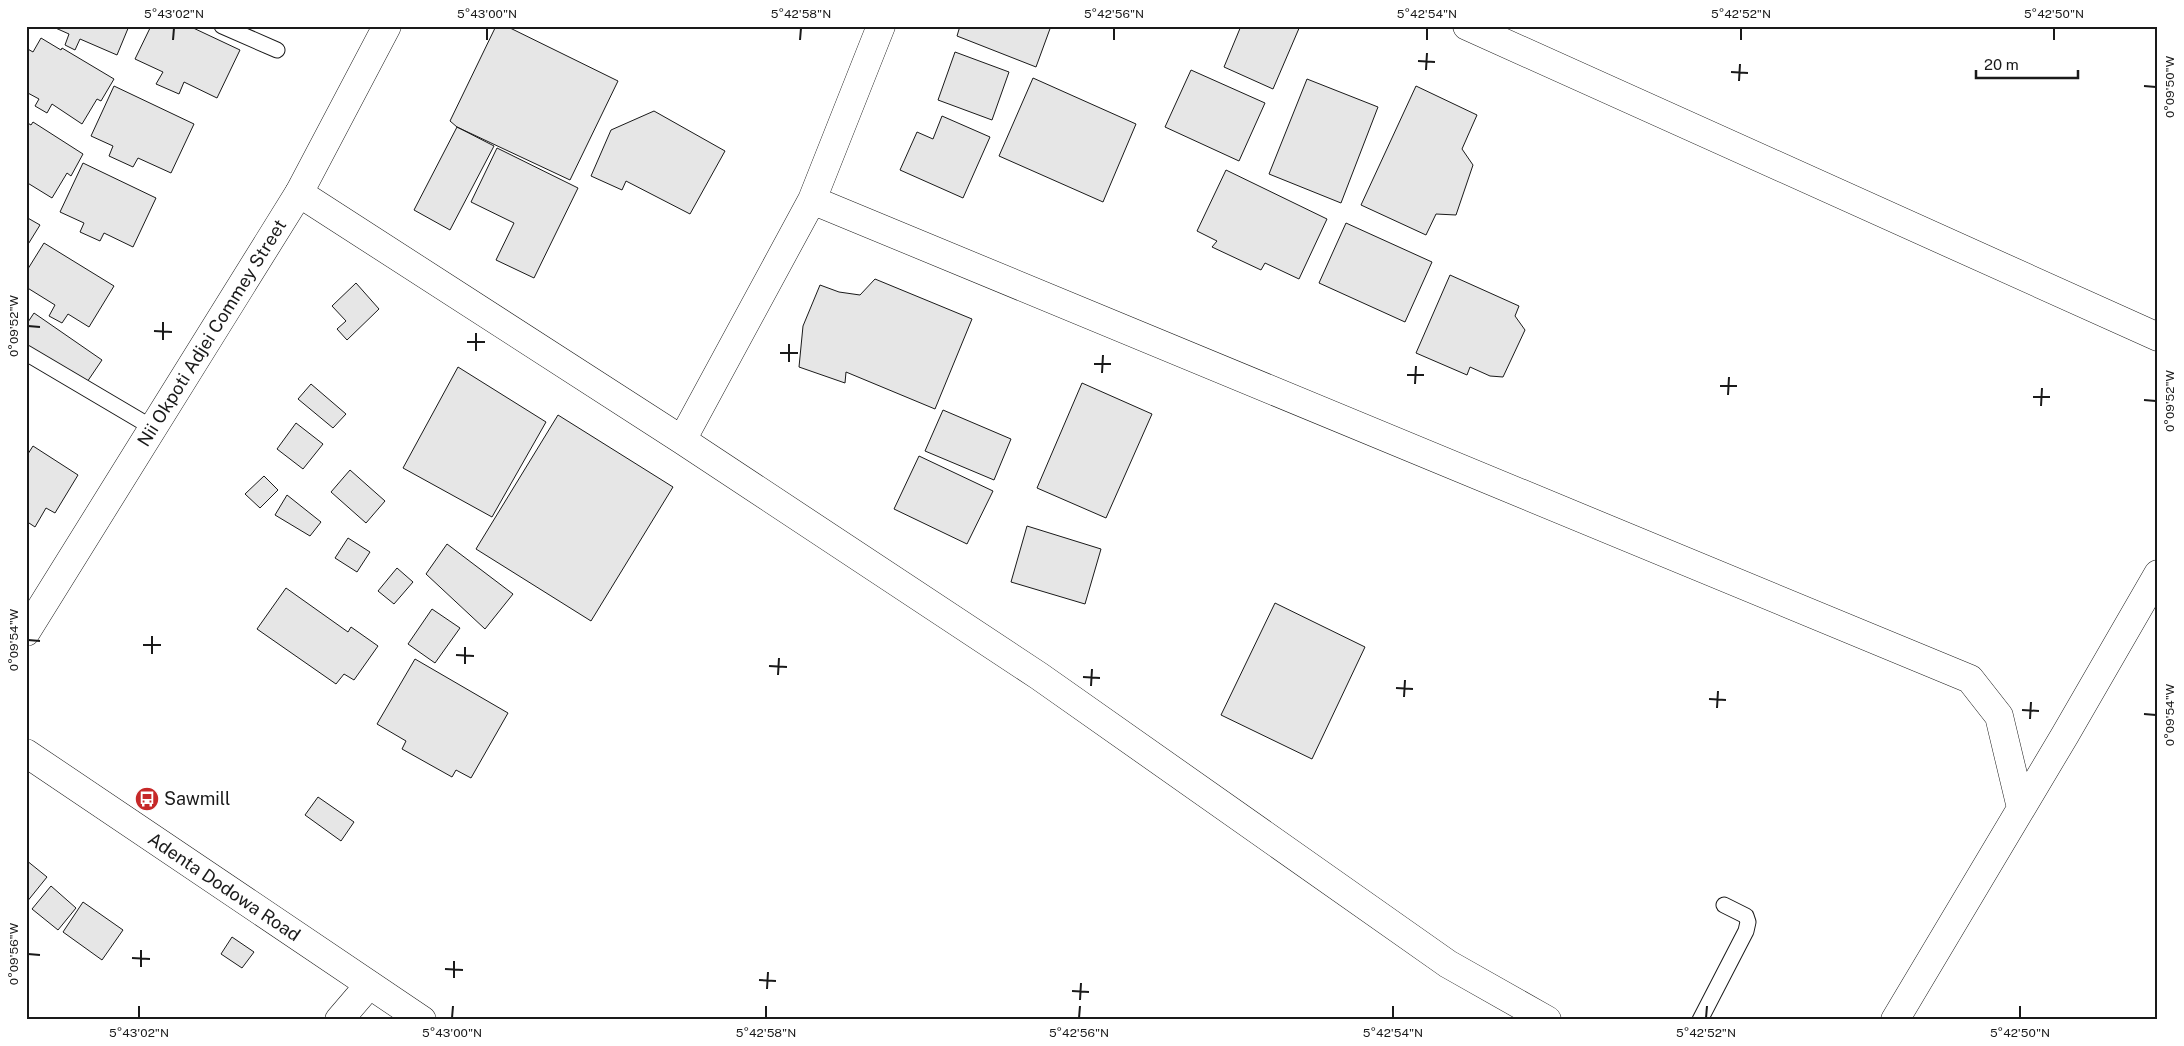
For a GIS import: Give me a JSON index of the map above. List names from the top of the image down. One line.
{"streets":{"street":["Nii Okpoti Adjei Commey Street","Adenta Dodowa Road"]},"places":{"bus stop":["Sawmill"]},"scale_bar":"20 m","coordinates":["5°43'02\"N","5°43'00\"N","5°42'58\"N","5°42'56\"N","5°42'54\"N","5°42'52\"N","5°42'50\"N","0°09'50\"W","0°09'52\"W","0°09'54\"W","0°09'56\"W"]}
